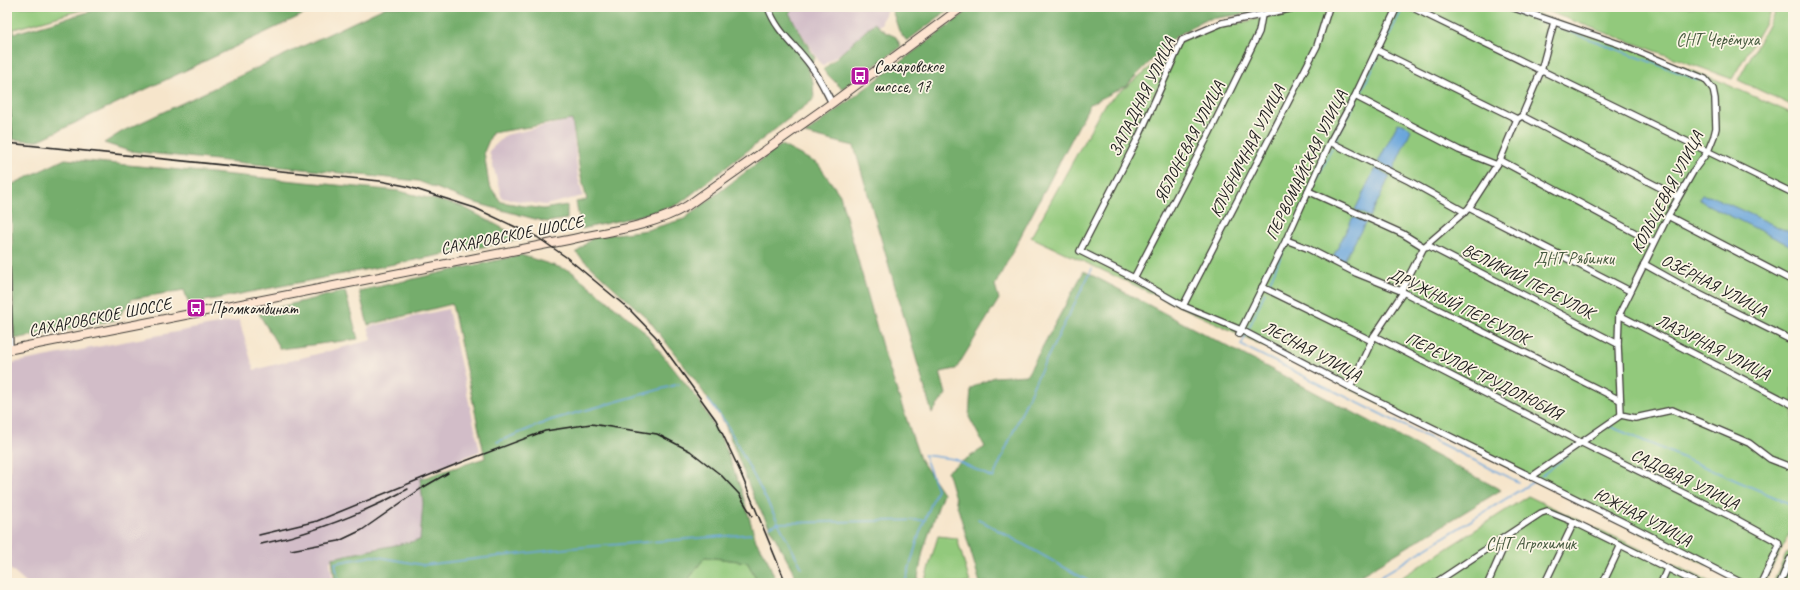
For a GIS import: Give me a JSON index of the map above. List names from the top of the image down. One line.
{"streets":{"main road":["САХАРОВСКОЕ ШОССЕ"],"street":["ЗАПАДНАЯ УЛИЦА","ЯБЛОНЕВАЯ УЛИЦА","КЛУБНИЧНАЯ УЛИЦА","ПЕРВОМАЙСКАЯ УЛИЦА","КОЛЬЦЕВАЯ УЛИЦА","ВЕЛИКИЙ ПЕРЕУЛОК","ОЗЁРНАЯ УЛИЦА","ДРУЖНЫЙ ПЕРЕУЛОК","ЛАЗУРНАЯ УЛИЦА","ЛЕСНАЯ УЛИЦА","ПЕРЕУЛОК ТРУДОЛЮБИЯ","САДОВАЯ УЛИЦА","ЮЖНАЯ УЛИЦА"]},"crossings":[["ЗАПАДНАЯ УЛИЦА","ЯБЛОНЕВАЯ УЛИЦА"],["ЗАПАДНАЯ УЛИЦА","ЛЕСНАЯ УЛИЦА"],["ЯБЛОНЕВАЯ УЛИЦА","ЛЕСНАЯ УЛИЦА"],["КЛУБНИЧНАЯ УЛИЦА","ЛЕСНАЯ УЛИЦА"],["ПЕРВОМАЙСКАЯ УЛИЦА","ВЕЛИКИЙ ПЕРЕУЛОК"],["ПЕРВОМАЙСКАЯ УЛИЦА","ДРУЖНЫЙ ПЕРЕУЛОК"],["ПЕРВОМАЙСКАЯ УЛИЦА","ЛЕСНАЯ УЛИЦА"],["ПЕРВОМАЙСКАЯ УЛИЦА","ПЕРЕУЛОК ТРУДОЛЮБИЯ"],["КОЛЬЦЕВАЯ УЛИЦА","ВЕЛИКИЙ ПЕРЕУЛОК"],["КОЛЬЦЕВАЯ УЛИЦА","ОЗЁРНАЯ УЛИЦА"],["КОЛЬЦЕВАЯ УЛИЦА","ДРУЖНЫЙ ПЕРЕУЛОК"],["КОЛЬЦЕВАЯ УЛИЦА","ЛАЗУРНАЯ УЛИЦА"],["ЛЕСНАЯ УЛИЦА","ЮЖНАЯ УЛИЦА"],["ПЕРЕУЛОК ТРУДОЛЮБИЯ","САДОВАЯ УЛИЦА"]],"parks":["СНТ Черёмуха","ДНТ Рябинки","СНТ Агрохимик"],"places":{"bus stop":["Сахаровское шоссе, 17","Промкомбинат"]}}
